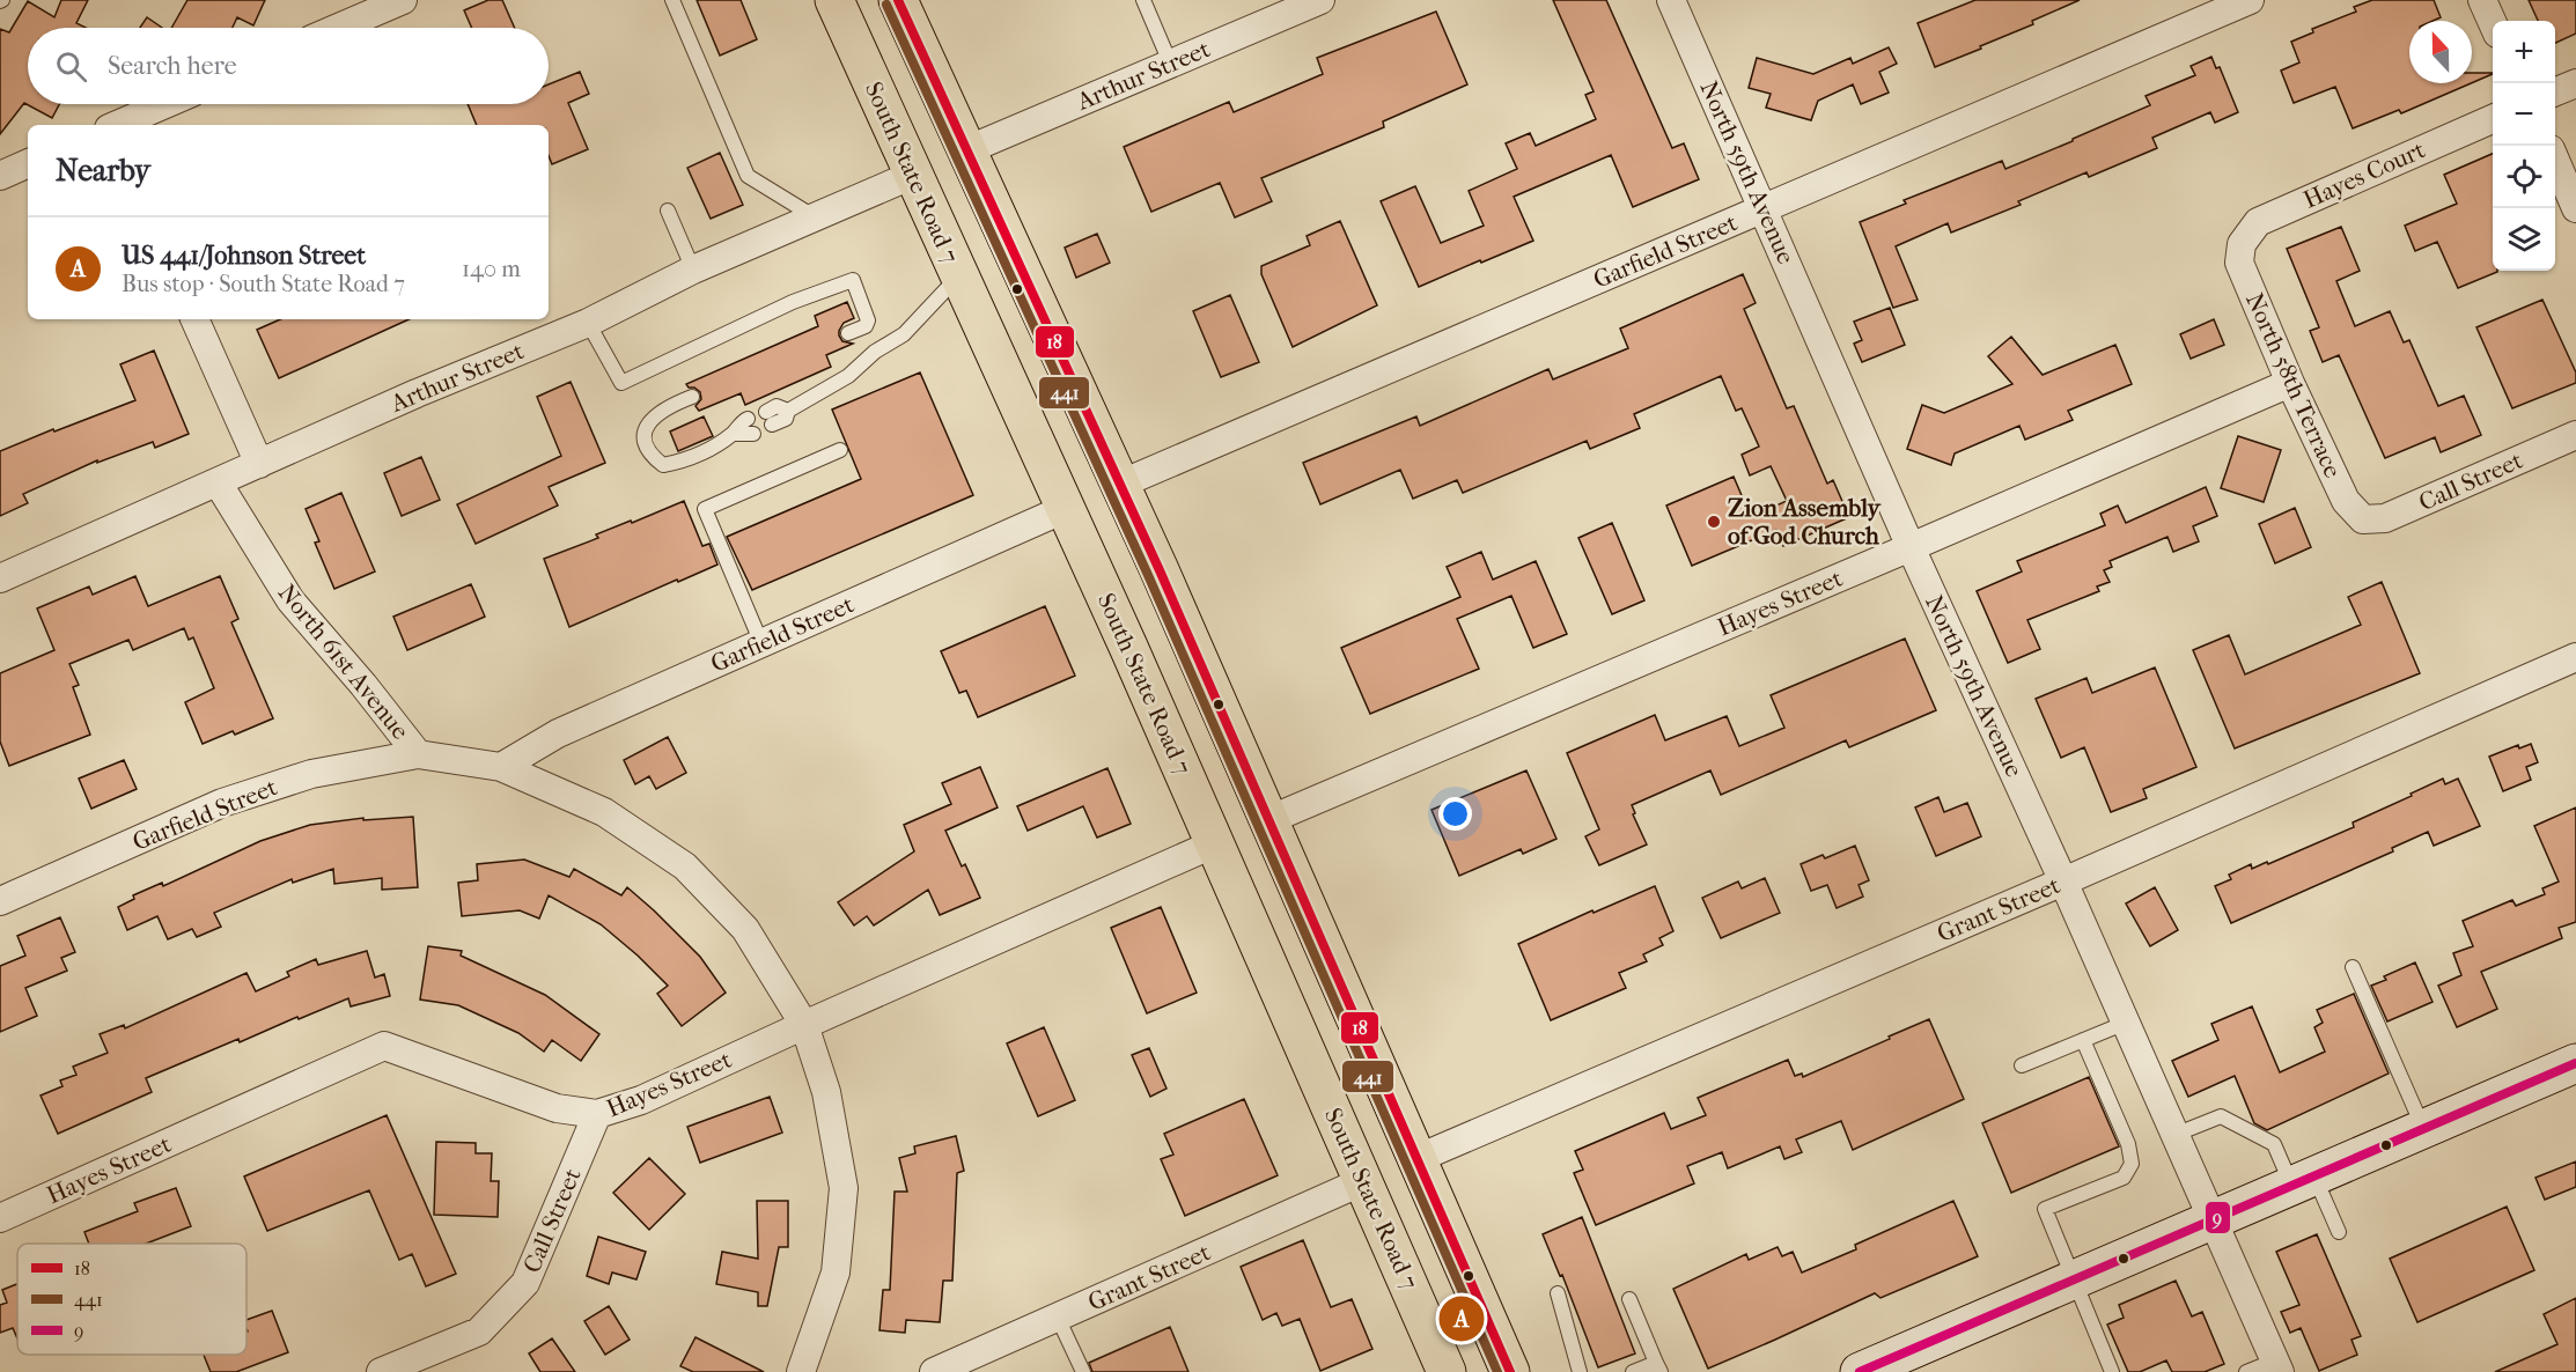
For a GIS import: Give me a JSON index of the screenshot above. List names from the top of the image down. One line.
{"streets":{"main road":["South State Road 7"],"street":["Arthur Street","North 59th Avenue","Hayes Court","Garfield Street","North 58th Terrace","Call Street","Hayes Street","North 61st Avenue","Grant Street"]},"crossings":[["Arthur Street","South State Road 7"],["Arthur Street","North 61st Avenue"],["South State Road 7","Garfield Street"],["South State Road 7","Hayes Street"],["South State Road 7","Grant Street"],["North 59th Avenue","Garfield Street"],["North 59th Avenue","Hayes Street"],["North 59th Avenue","Grant Street"],["Hayes Court","North 58th Terrace"],["Garfield Street","North 61st Avenue"],["North 58th Terrace","Call Street"],["North 58th Terrace","Hayes Street"],["Call Street","Hayes Street"],["Hayes Street","North 61st Avenue"]],"places":["Zion Assembly of God Church"],"lines":["transit line 18","transit line 441","transit line 9"],"legend":["18","441","9"],"north":"top","page":{"map_buttons":["+","−"],"search":"Search here","heading":"Nearby","list":[{"mark":"A","name":"US 441/Johnson Street","note":"Bus stop · South State Road 7","value":"140 m"}],"pins":"A"}}
